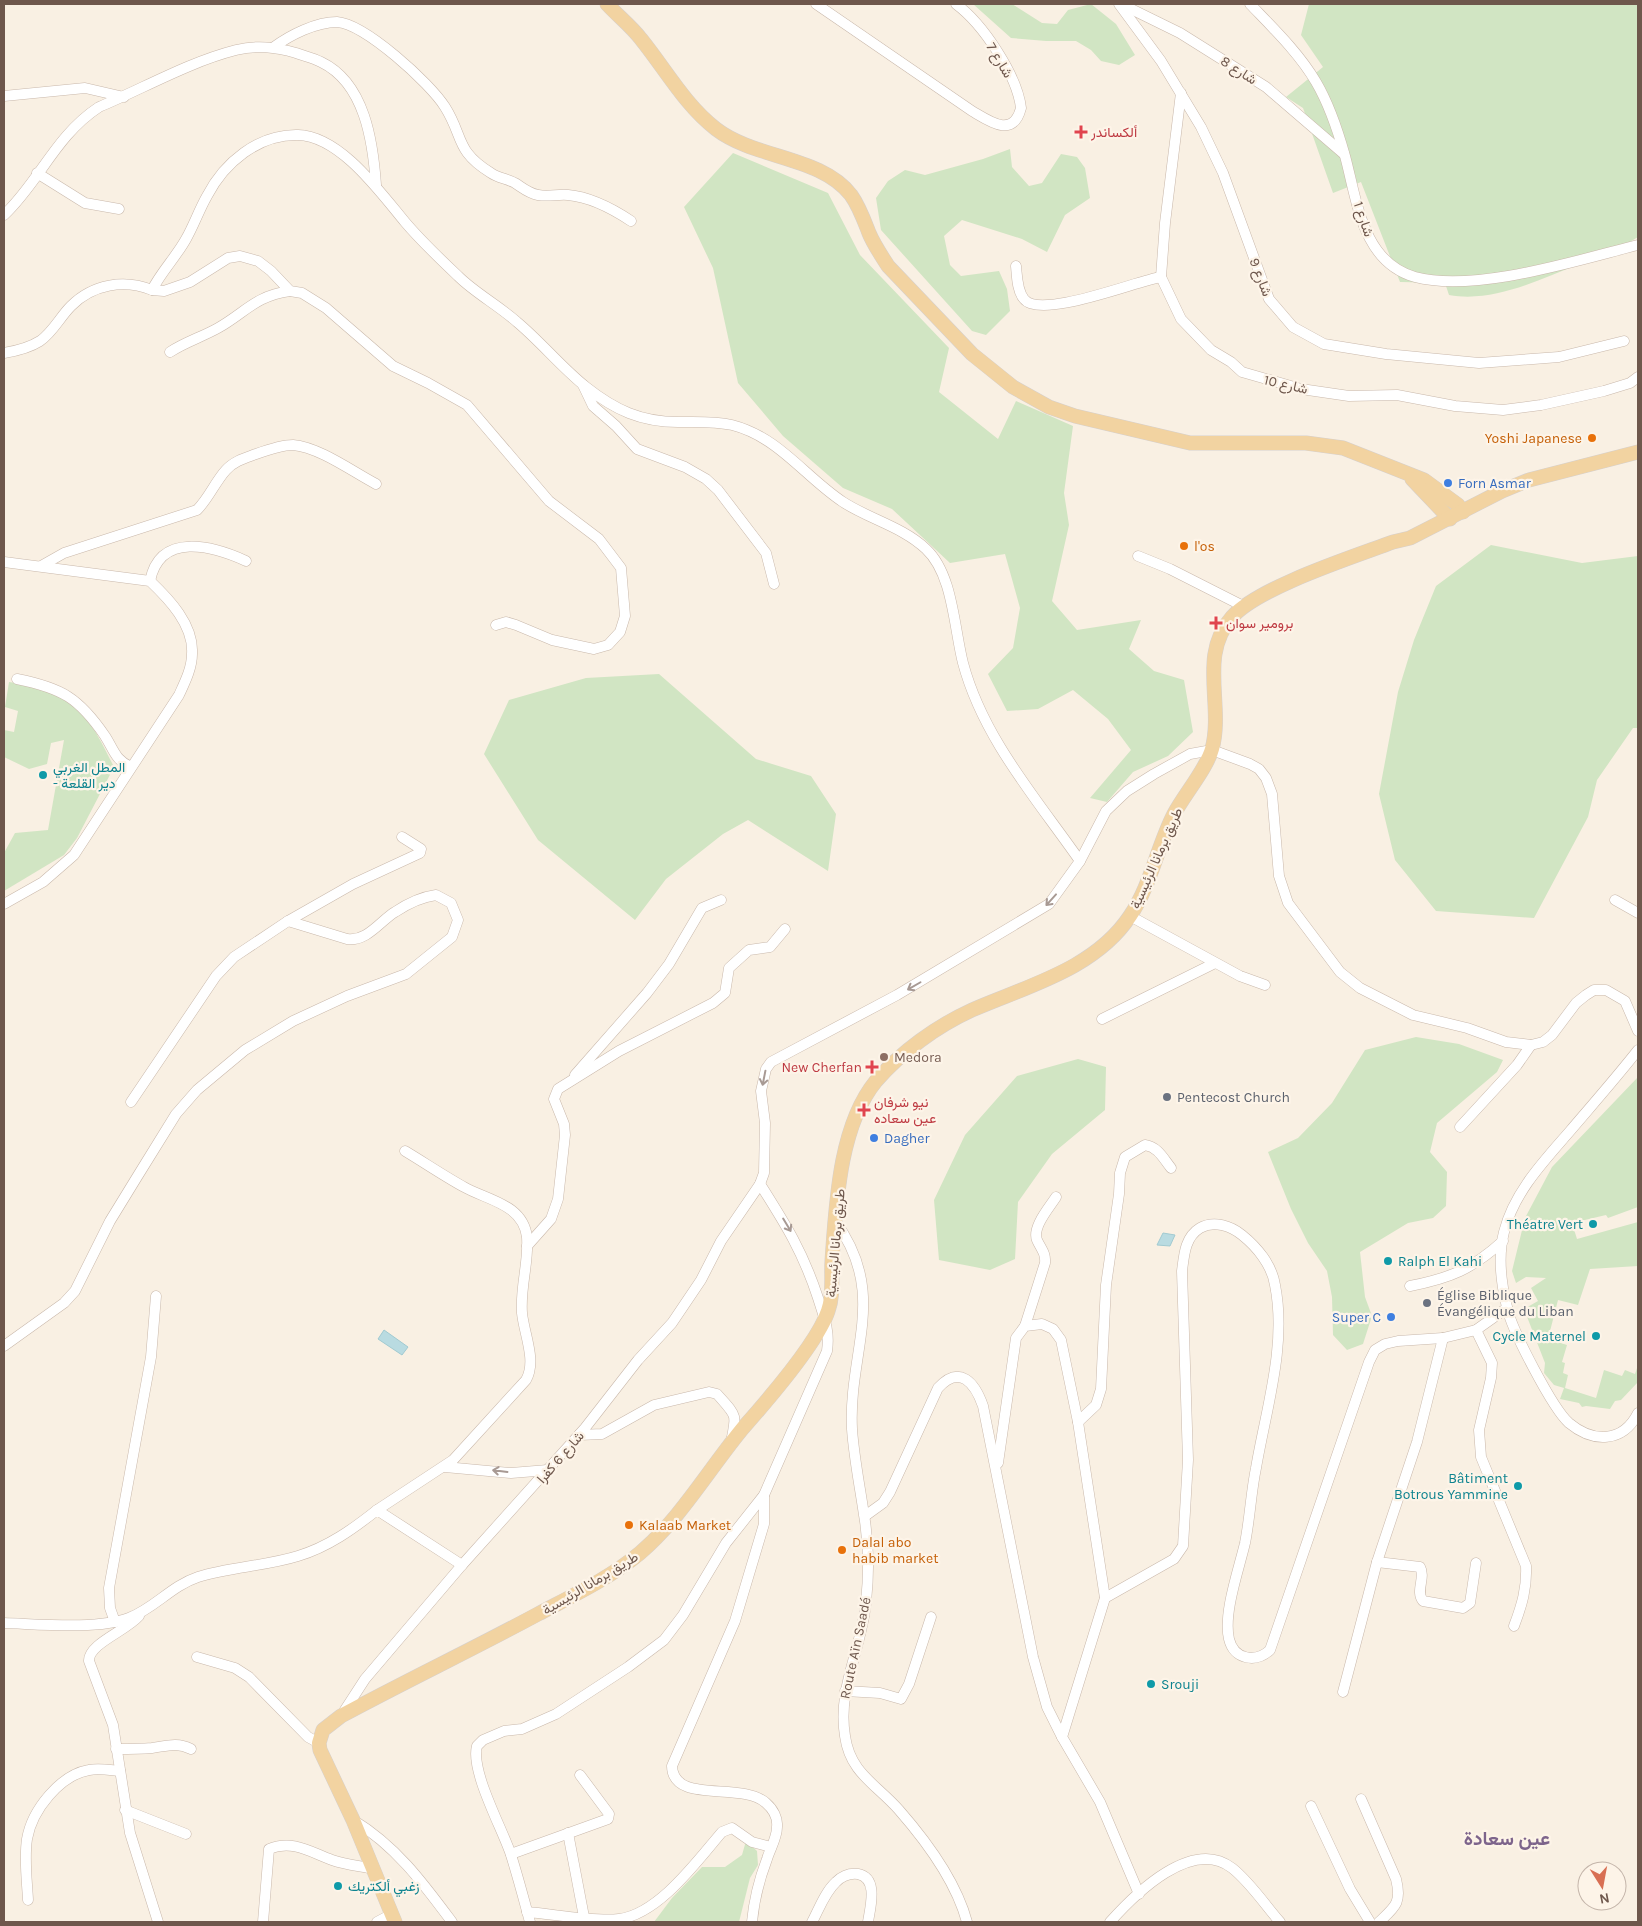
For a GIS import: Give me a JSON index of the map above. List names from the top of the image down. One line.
{"streets":{"main road":["طريق برمانا الرئيسية"],"street":["شارع 7","شارع 8","شارع 1","شارع 9","شارع 10","شارع 6 كفرا","Route Aïn Saadé"]},"crossings":[["شارع 8","شارع 1"],["شارع 8","شارع 9"],["شارع 9","شارع 10"],["طريق برمانا الرئيسية","شارع 6 كفرا"],["طريق برمانا الرئيسية","Route Aïn Saadé"]],"districts":["عين سعادة"],"places":{"health":["ألكساندر","برومير سوان","New Cherfan","نيو شرفان عين سعاده"],"other":["Yoshi Japanese","Forn Asmar","l'os","المطل الغربي - دير القلعة","Medora","Pentecost Church","Dagher","Théatre Vert","Ralph El Kahi","Église Biblique Évangélique du Liban","Super C","Cycle Maternel","Bâtiment Botrous Yammine","Kalaab Market","Dalal abo habib market","Srouji","زغبي ألكتريك"]},"north":"bottom"}
